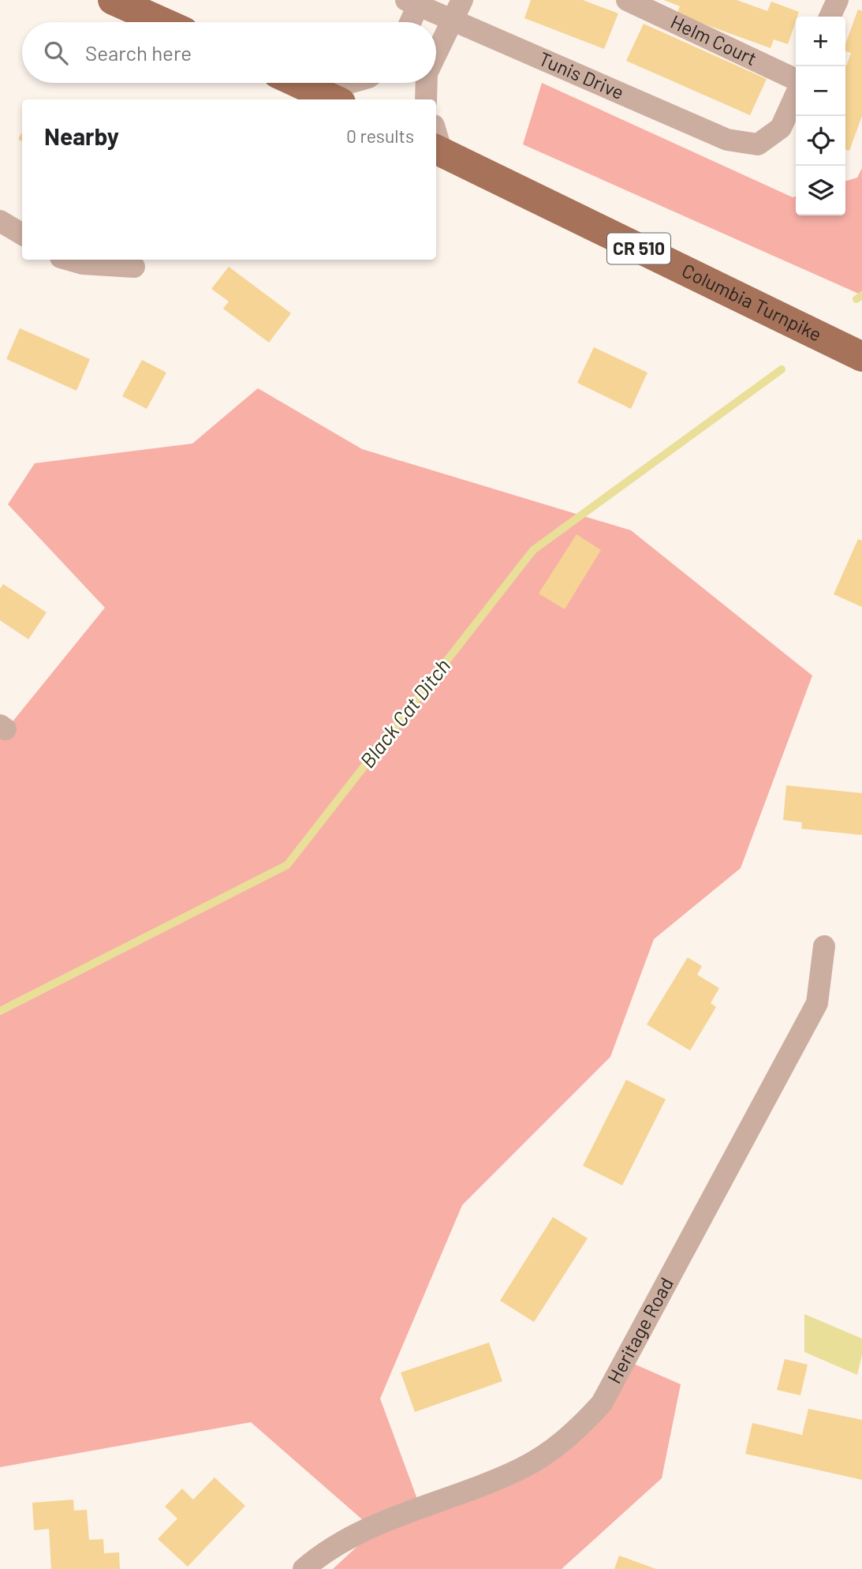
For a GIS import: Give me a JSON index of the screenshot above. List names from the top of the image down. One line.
{"streets":{"main road":["CR 510","Columbia Turnpike"],"street":["Helm Court","Tunis Drive","Heritage Road"]},"water":["Black Cat Ditch"],"page":{"map_buttons":["+","−"],"search":"Search here","heading":["Nearby","0 results"]}}
